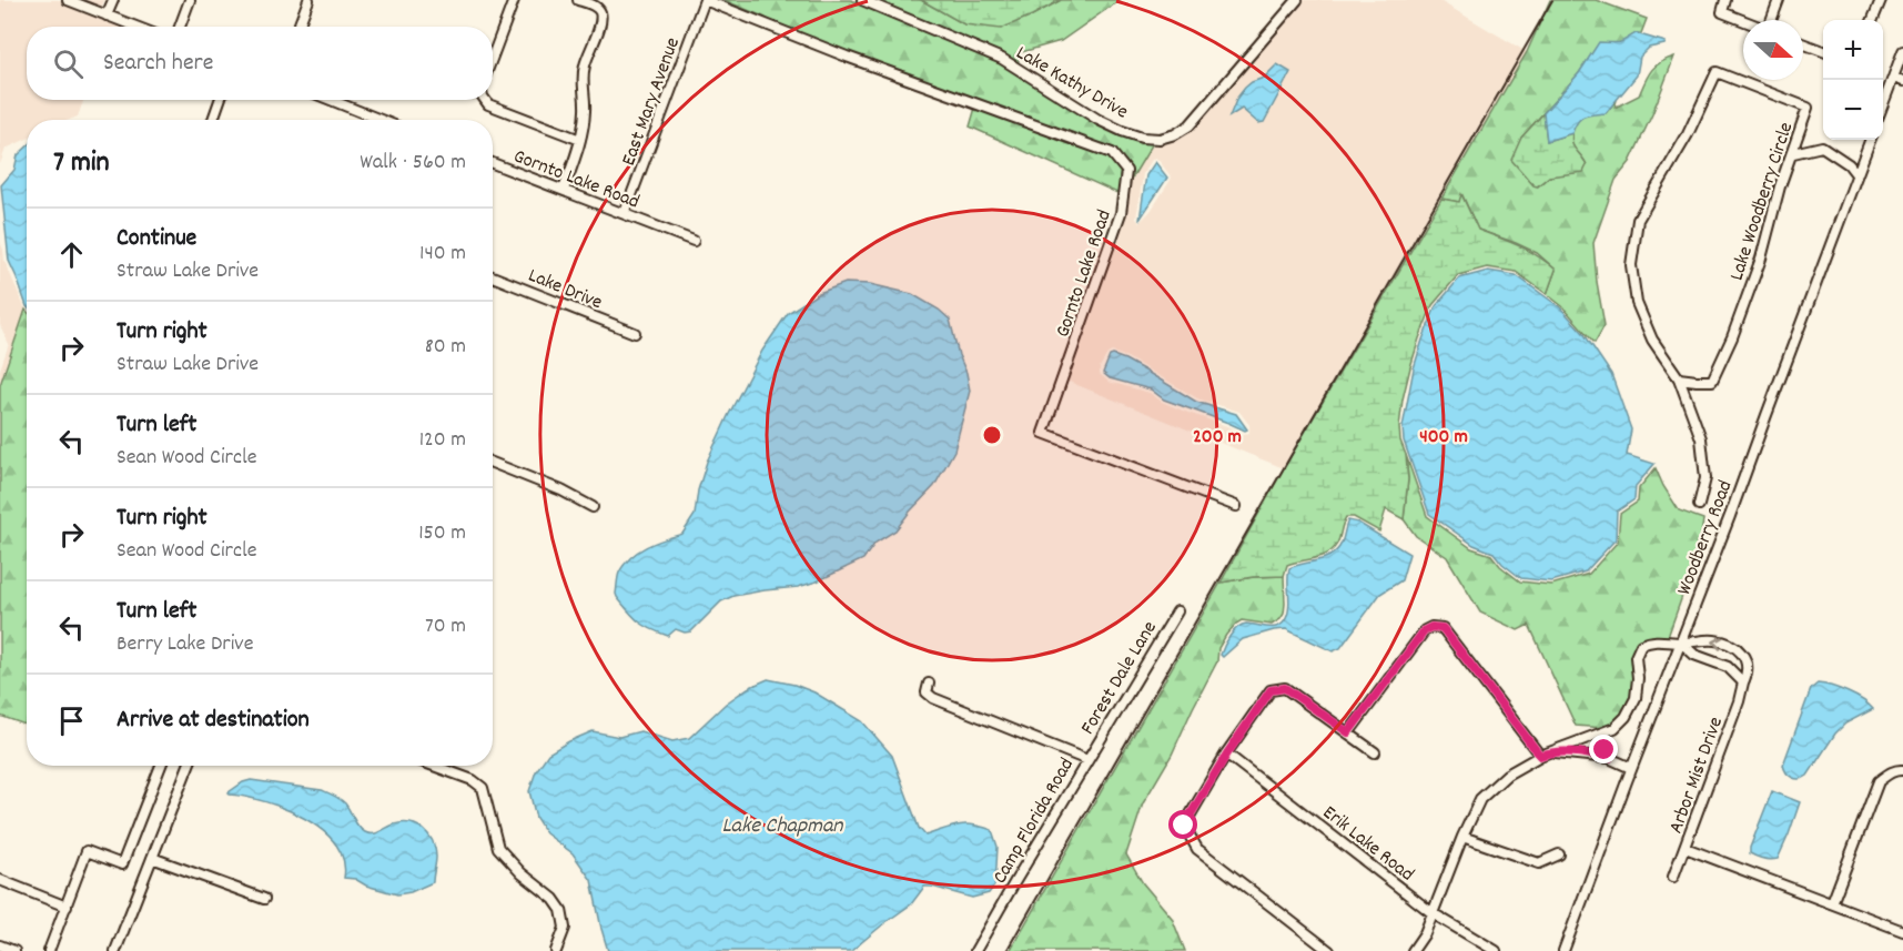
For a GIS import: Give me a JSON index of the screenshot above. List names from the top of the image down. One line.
{"streets":{"street":["Lake Kathy Drive","East Mary Avenue","Gornto Lake Road","Lake Woodberry Circle","Lake Drive","Woodberry Road","Forest Dale Lane","Arbor Mist Drive","Camp Florida Road","Erik Lake Road"]},"crossings":[["East Mary Avenue","Gornto Lake Road"],["Forest Dale Lane","Camp Florida Road"]],"water":["Lake Chapman"],"north":"right","page":{"map_buttons":["+","−"],"search":"Search here","heading":["7 min","Walk · 560 m"],"list":[["Continue","Straw Lake Drive","140 m"],["Turn right","Straw Lake Drive","80 m"],["Turn left","Sean Wood Circle","120 m"],["Turn right","Sean Wood Circle","150 m"],["Turn left","Berry Lake Drive","70 m"],"Arrive at destination"]},"rings":["200 m","400 m"]}
